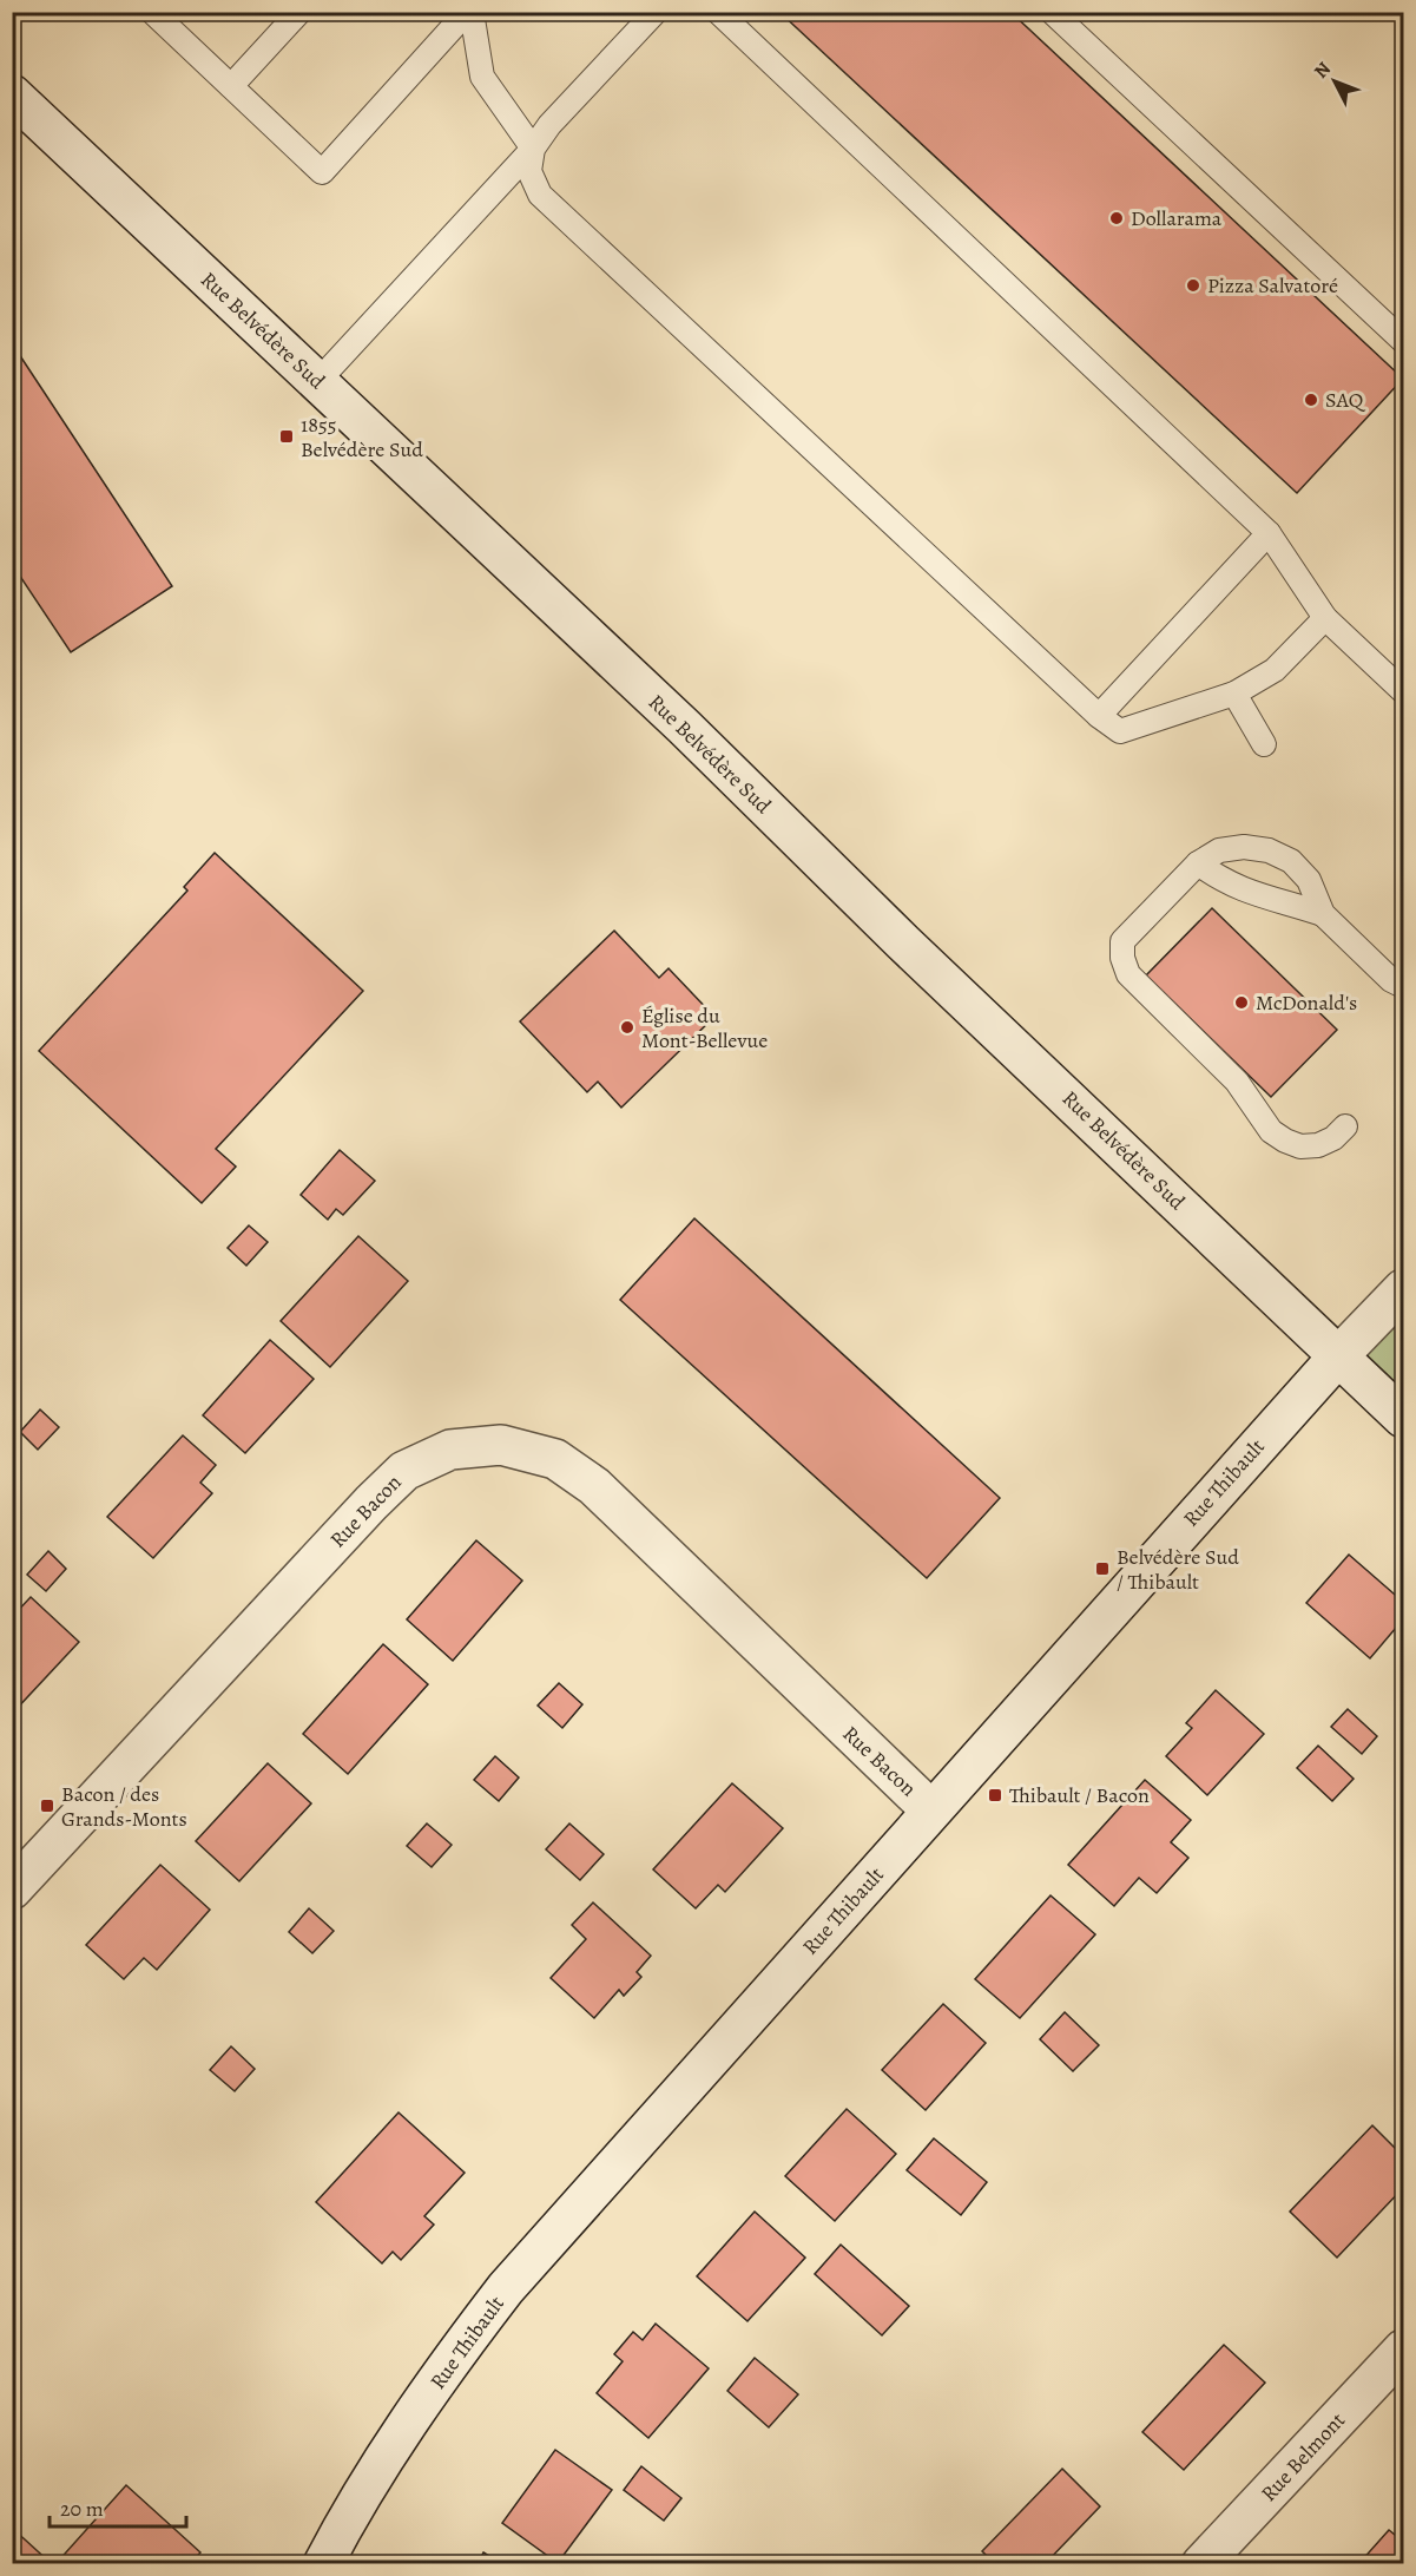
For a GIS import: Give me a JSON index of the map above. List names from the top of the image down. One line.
{"streets":{"street":["Rue Belvédère Sud","Rue Thibault","Rue Bacon","Rue Belmont"]},"crossings":[["Rue Belvédère Sud","Rue Thibault"],["Rue Thibault","Rue Bacon"]],"places":{"other":["Dollarama","Pizza Salvatoré","SAQ","McDonald's","Église du Mont-Bellevue"],"transit":["1855 Belvédère Sud","Belvédère Sud / Thibault","Thibault / Bacon","Bacon / des Grands-Monts"]},"scale_bar":"20 m","north":"top left"}
